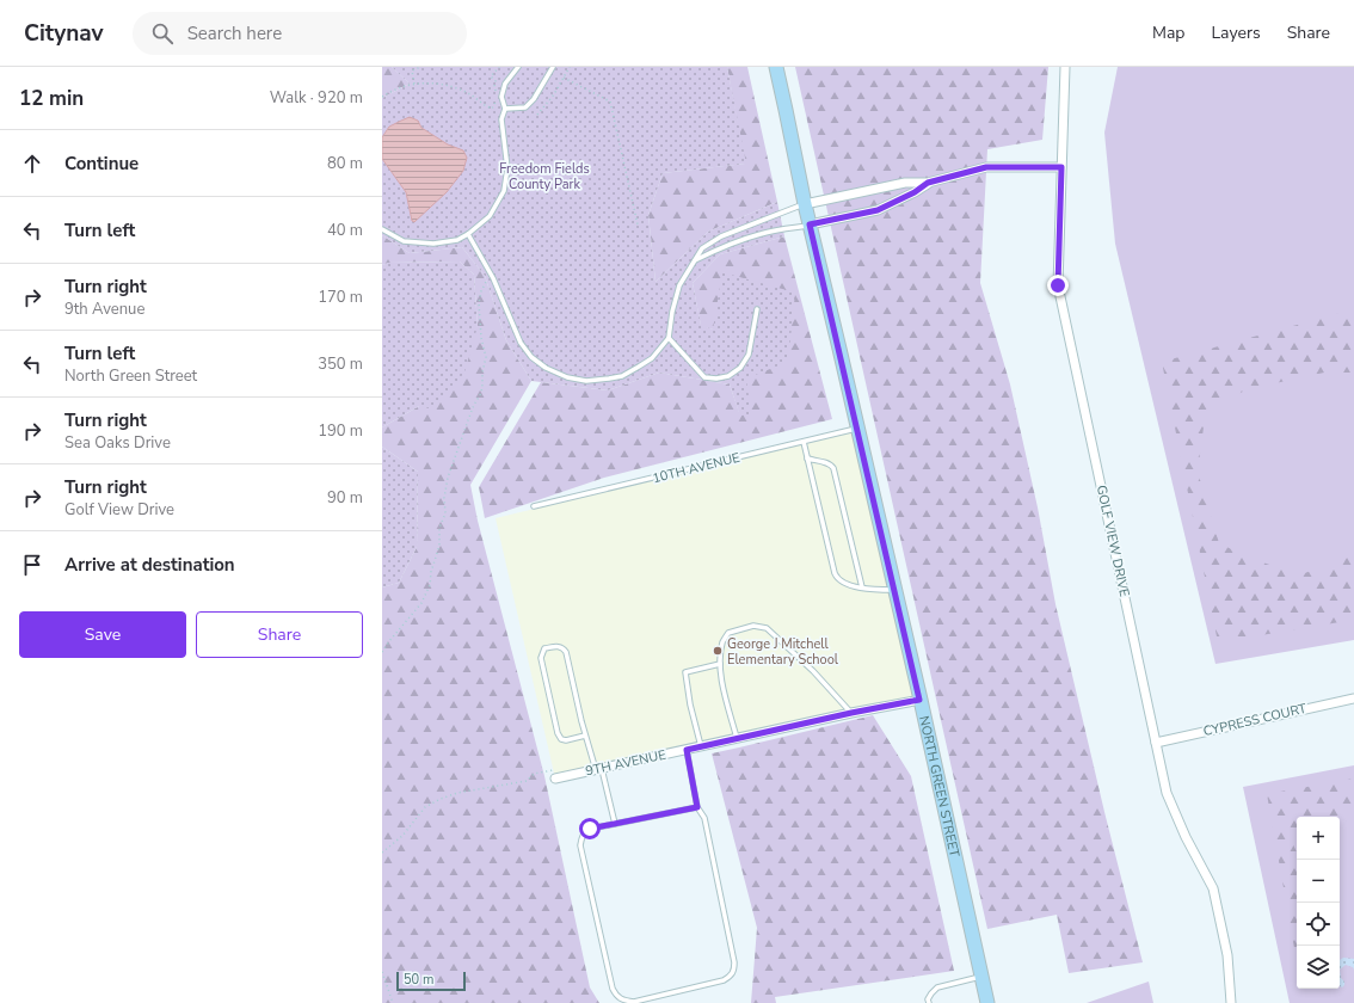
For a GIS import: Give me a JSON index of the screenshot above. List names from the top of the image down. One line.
{"streets":{"main road":["NORTH GREEN STREET"],"street":["GOLF VIEW DRIVE","CYPRESS COURT","9TH AVENUE"],"lane":["10TH AVENUE"]},"crossings":[["10TH AVENUE","NORTH GREEN STREET"],["GOLF VIEW DRIVE","CYPRESS COURT"],["9TH AVENUE","NORTH GREEN STREET"]],"parks":["Freedom Fields County Park"],"places":["George J Mitchell Elementary School"],"scale_bar":"50 m","page":{"header":"Citynav","search":"Search here","nav":["Map","Layers","Share"],"heading":["12 min","Walk · 920 m"],"list":[["Continue","80 m"],["Turn left","40 m"],["Turn right","9th Avenue","170 m"],["Turn left","North Green Street","350 m"],["Turn right","Sea Oaks Drive","190 m"],["Turn right","Golf View Drive","90 m"],"Arrive at destination"],"buttons":["Save","Share"],"map_buttons":["+","−"],"scale":"50 m"}}
